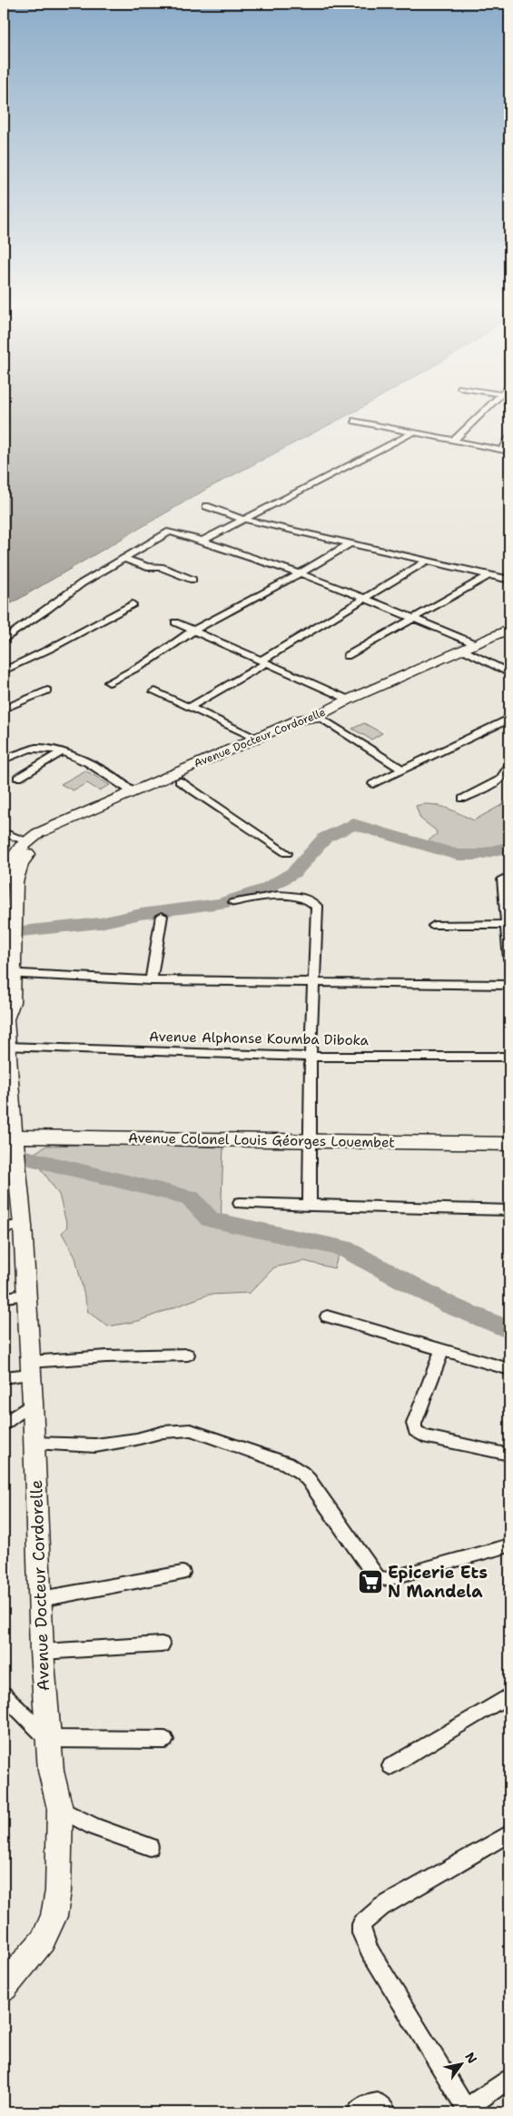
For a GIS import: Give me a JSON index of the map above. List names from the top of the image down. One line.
{"streets":{"street":["Avenue Docteur Cordorelle","Avenue Alphonse Koumba Diboka","Avenue Colonel Louis Géorges Louembet"]},"places":{"supermarket":["Epicerie Ets N Mandela"]},"north":"top right"}
